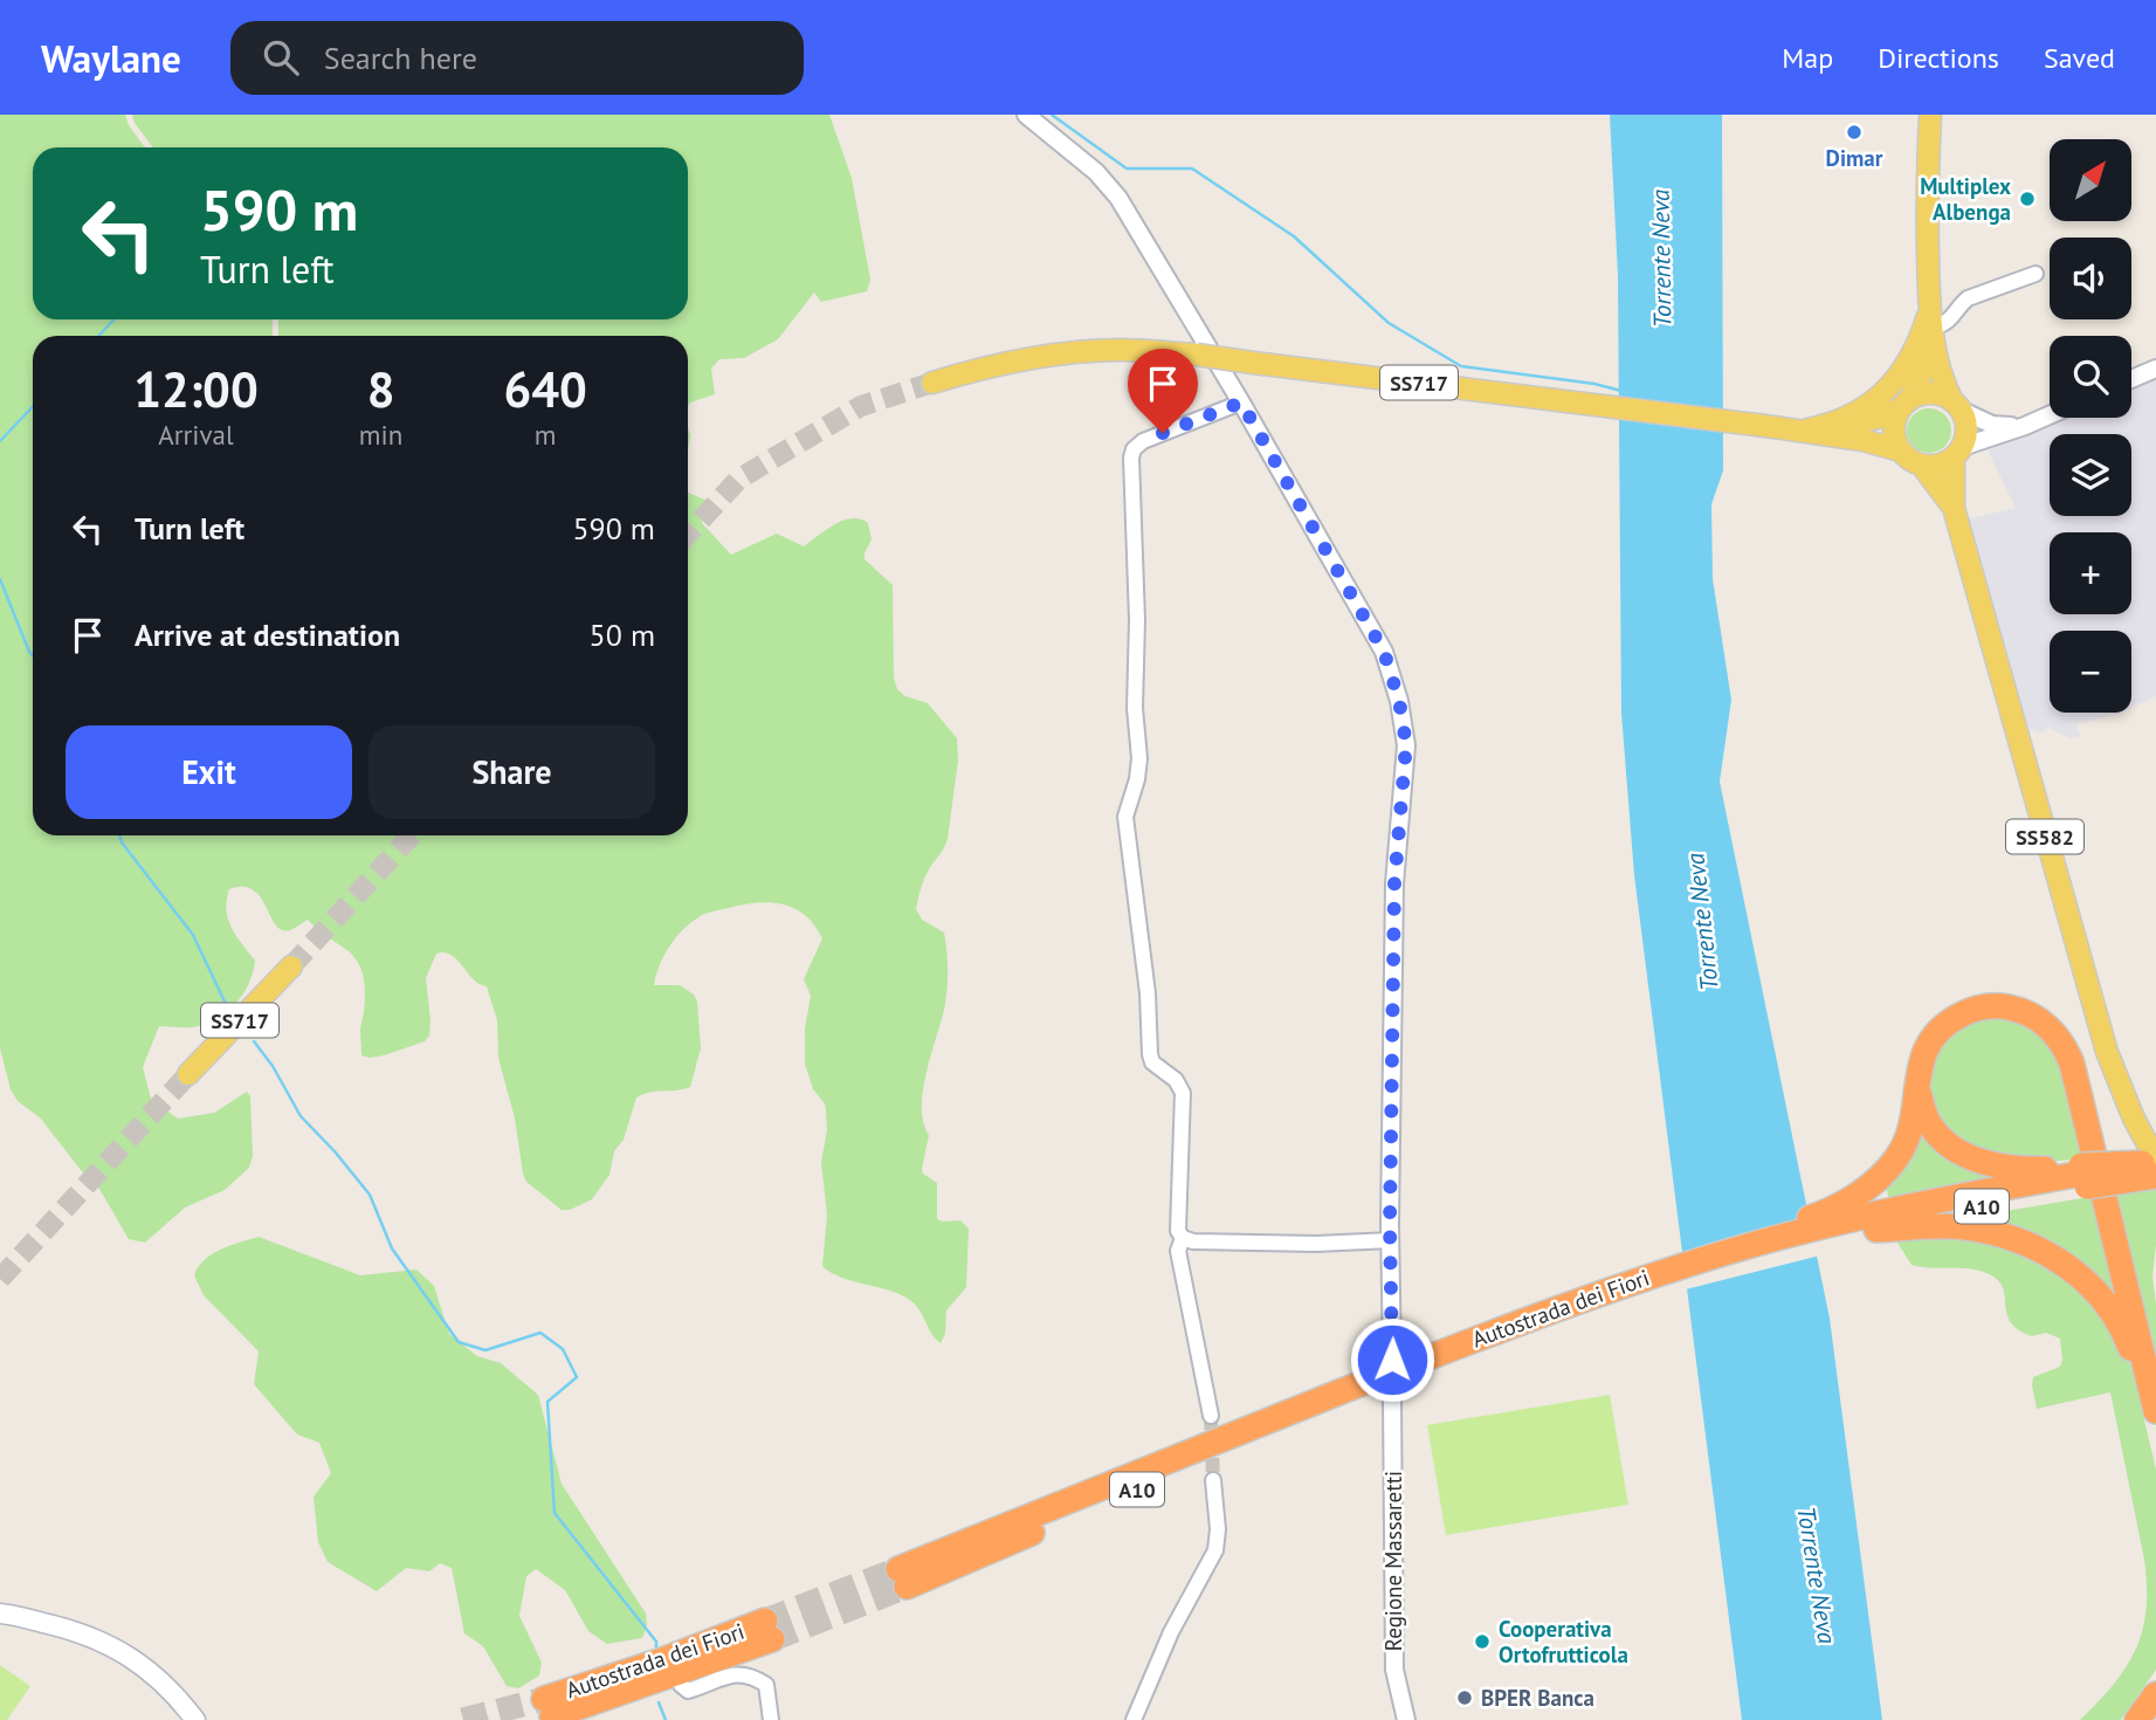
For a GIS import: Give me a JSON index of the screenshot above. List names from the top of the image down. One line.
{"streets":{"highway":["A10","Autostrada dei Fiori"],"main road":["SS717","SS582"],"street":["Regione Massaretti"]},"crossings":[["SS717","SS582"]],"water":["Torrente Neva"],"places":["Dimar","Multiplex Albenga","Cooperativa Ortofrutticola","BPER Banca"],"north":"top right","page":{"header":"Waylane","search":"Search here","nav":["Map","Directions","Saved"],"map_buttons":["+","−"],"turn":["590 m","Turn left"],"eta":["12:00","Arrival","8","min","640","m"],"list":[{"name":"Turn left","value":"590 m"},{"name":"Arrive at destination","value":"50 m"}],"buttons":["Exit","Share"]}}
